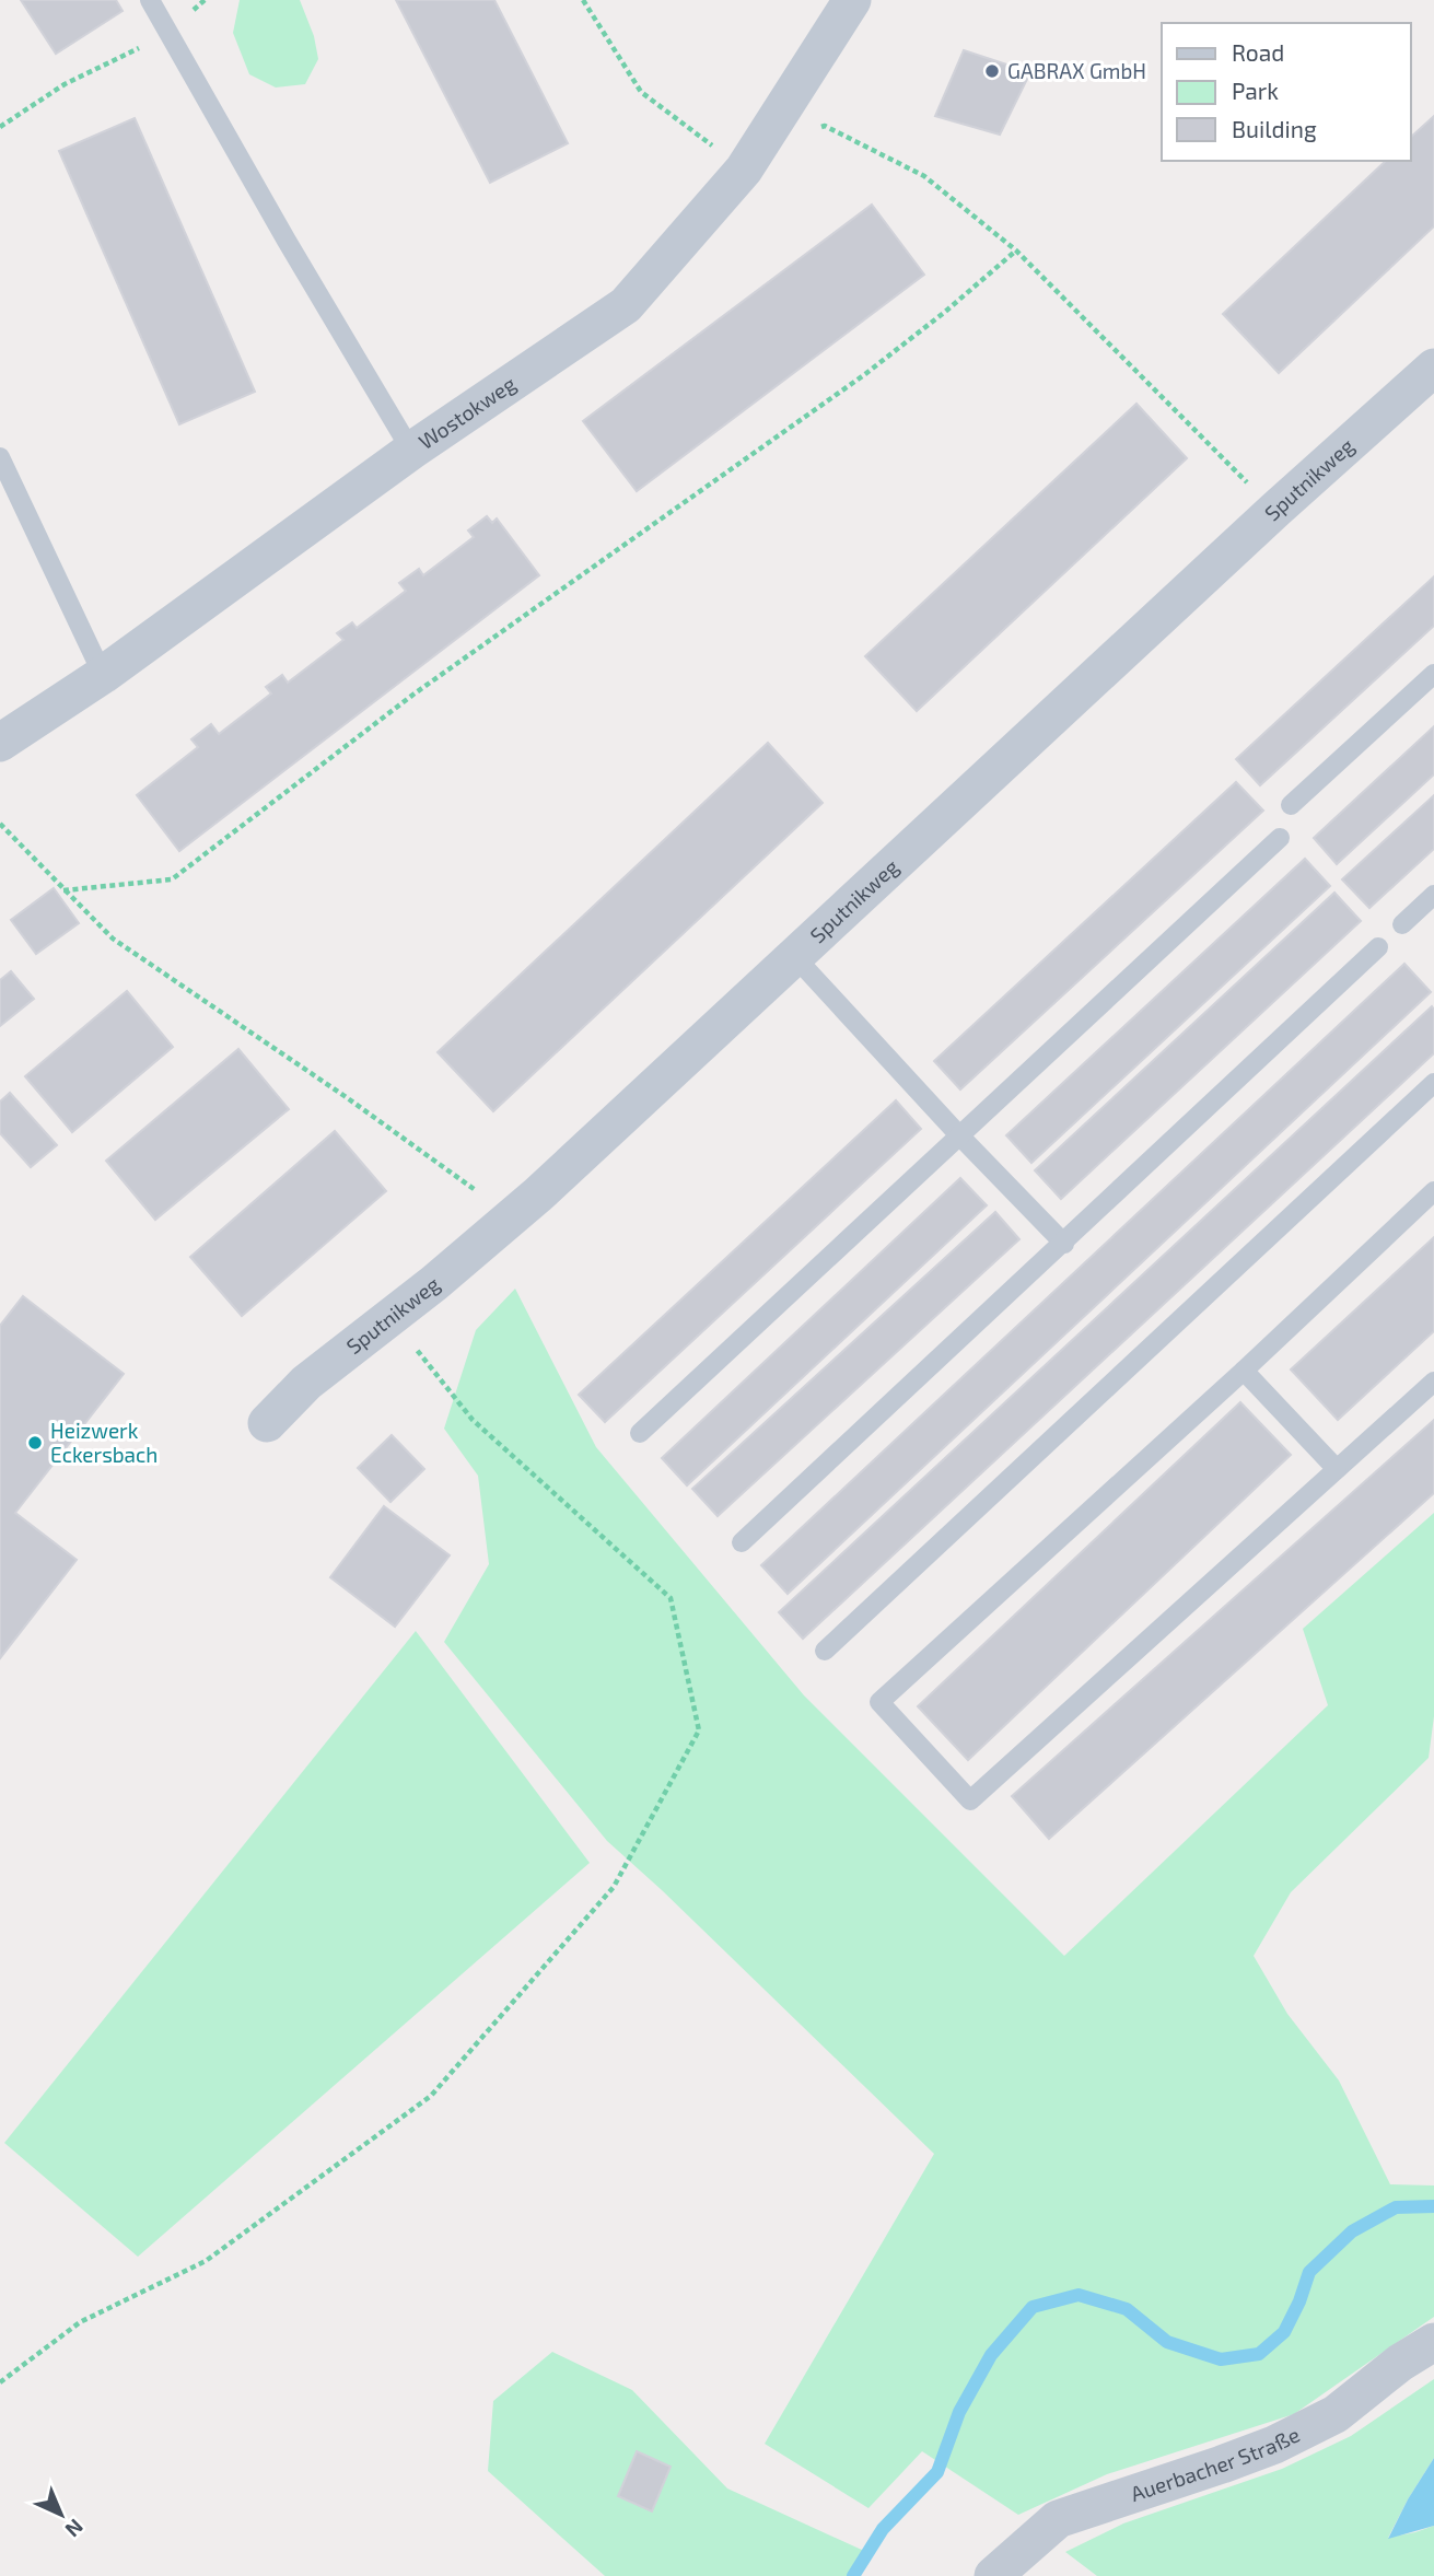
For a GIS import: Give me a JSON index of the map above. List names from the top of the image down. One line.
{"streets":{"street":["Wostokweg","Sputnikweg","Auerbacher Straße"]},"places":["GABRAX GmbH","Heizwerk Eckersbach"],"legend":["Road","Park","Building"],"north":"bottom right"}
